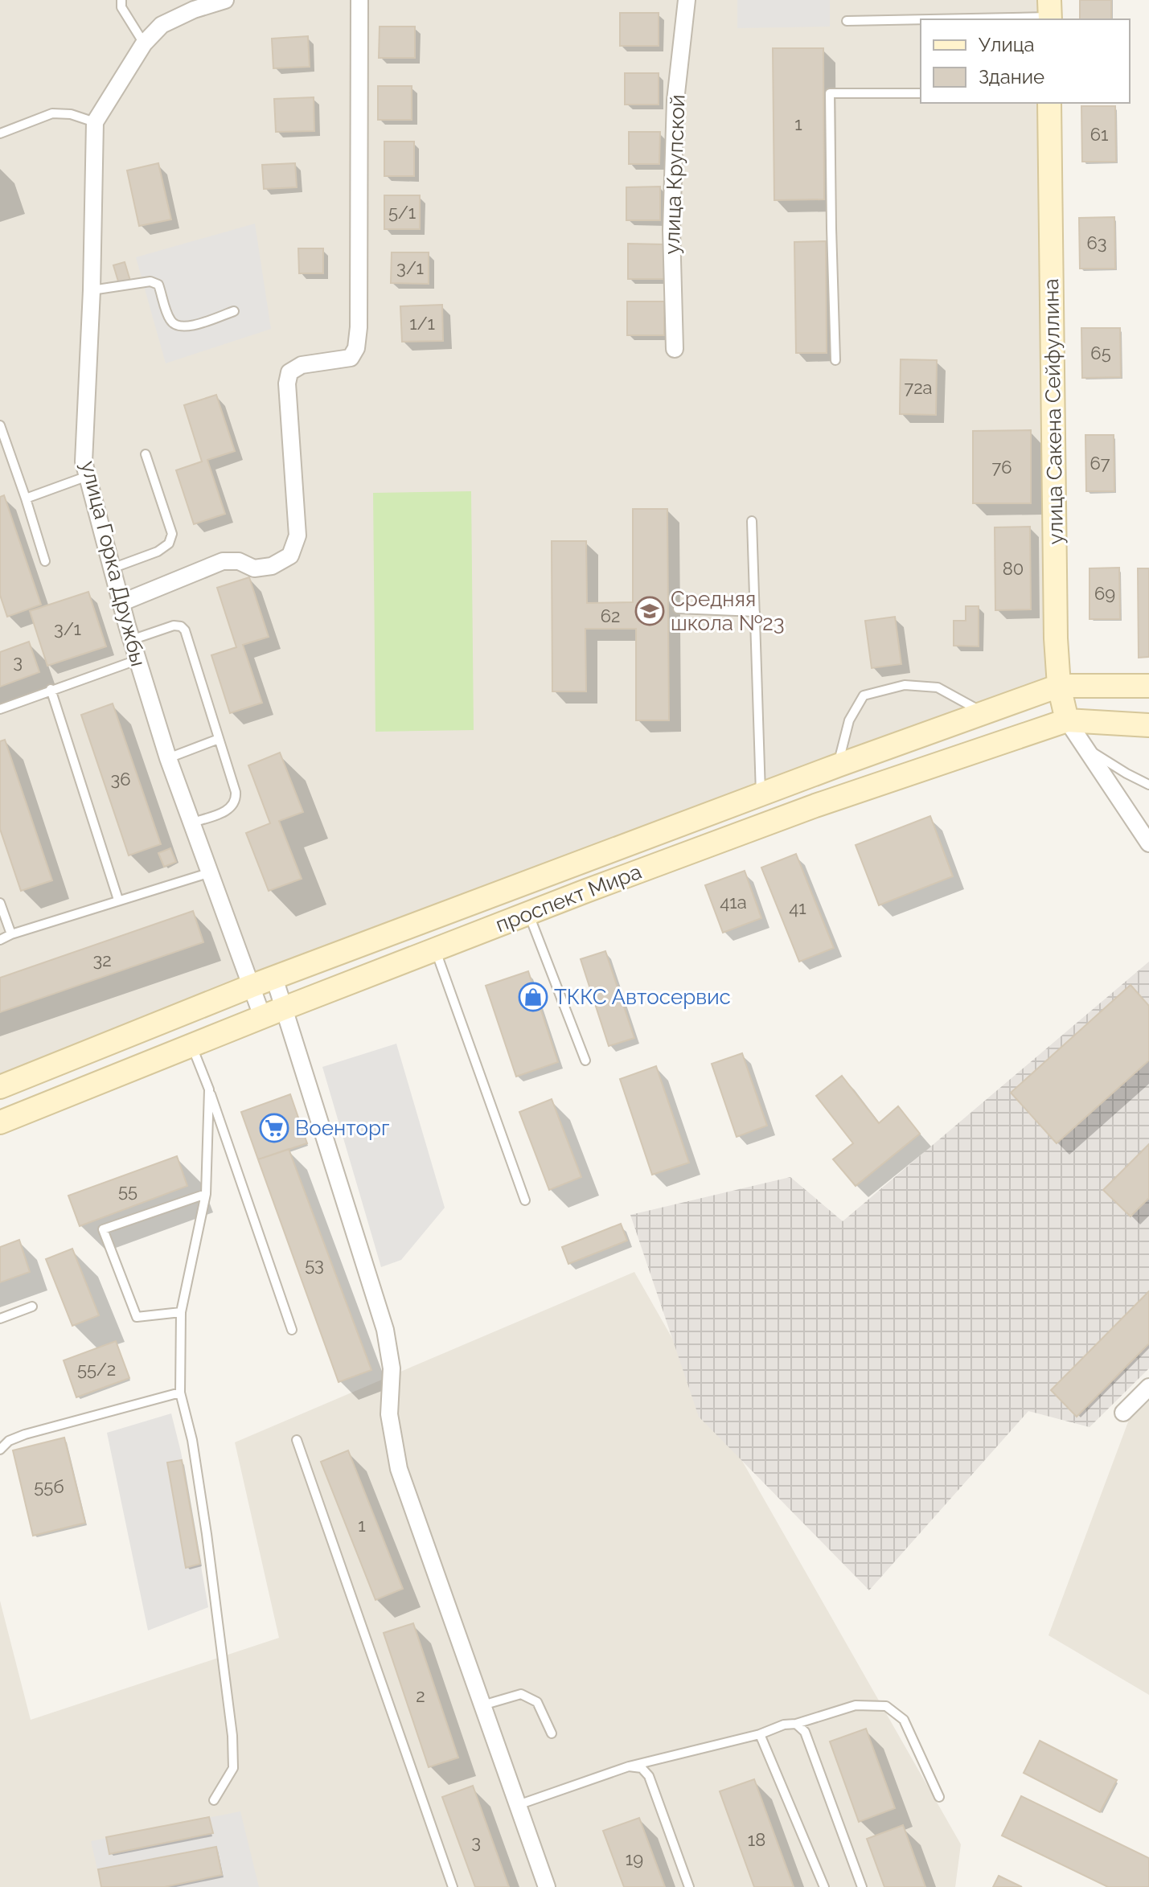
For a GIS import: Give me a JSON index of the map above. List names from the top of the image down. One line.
{"streets":{"main road":["улица Сакена Сейфуллина","проспект Мира"],"street":["улица Крупской","улица Горка Дружбы"]},"crossings":[["улица Сакена Сейфуллина","проспект Мира"],["улица Горка Дружбы","проспект Мира"]],"places":{"school or university":["Средняя школа №23"],"shop":["ТККС Автосервис"],"supermarket":["Военторг"]},"house_numbers":["1","61","5/1","63","3/1","1/1","65","72а","67","76","80","69","62","3/1","3","36","41а","41","32","55","53","55/2","55б","1","2","18","3","19"],"legend":["Улица","Здание"]}
